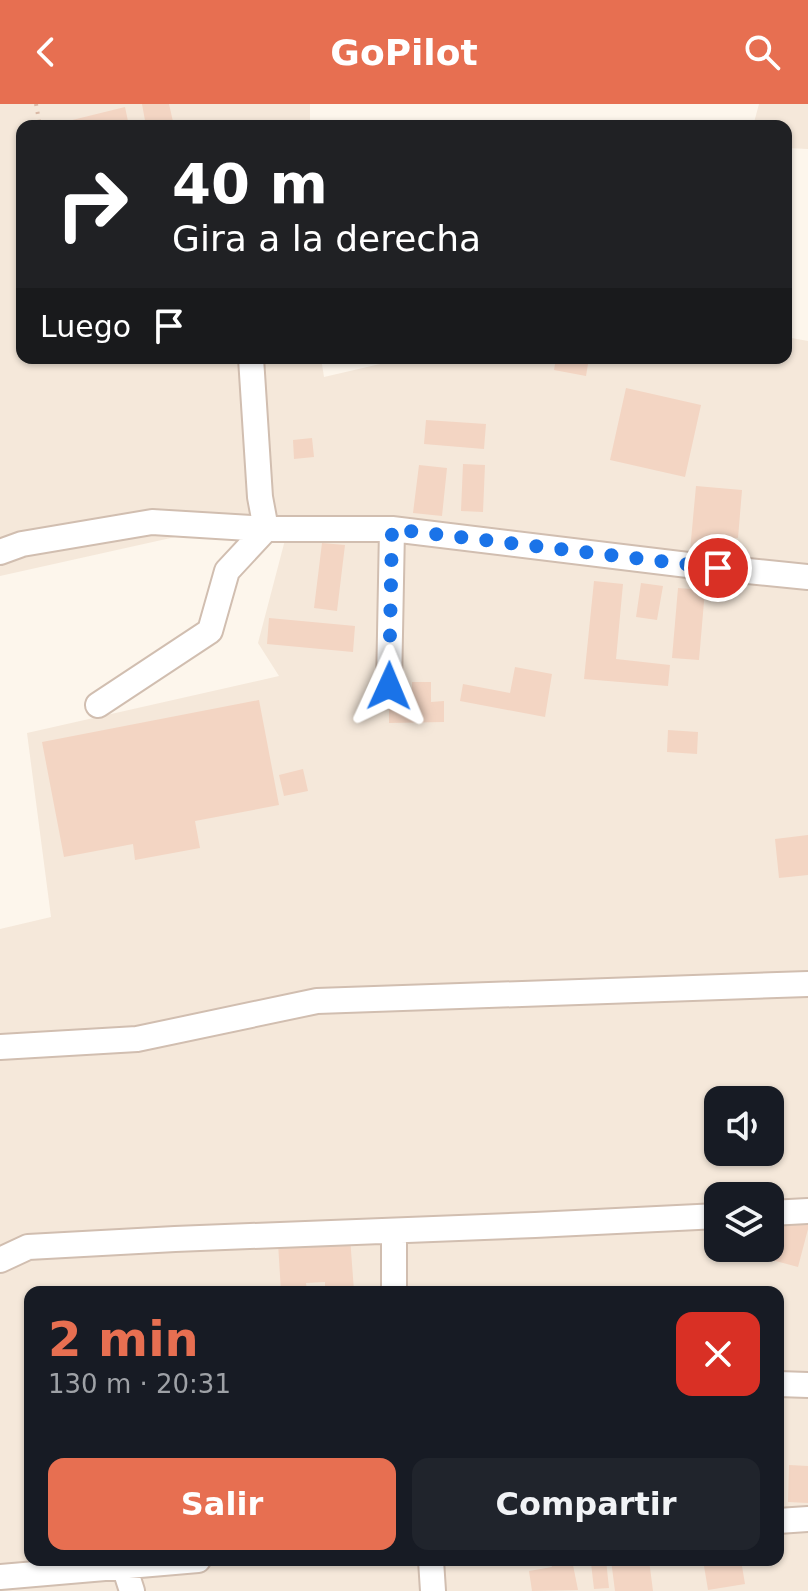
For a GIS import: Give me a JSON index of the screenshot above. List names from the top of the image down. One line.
{"page":{"header":"GoPilot","turn":["40 m","Gira a la derecha"],"then":"Luego","heading":["2 min","130 m · 20:31"],"buttons":["Salir","Compartir"]}}
